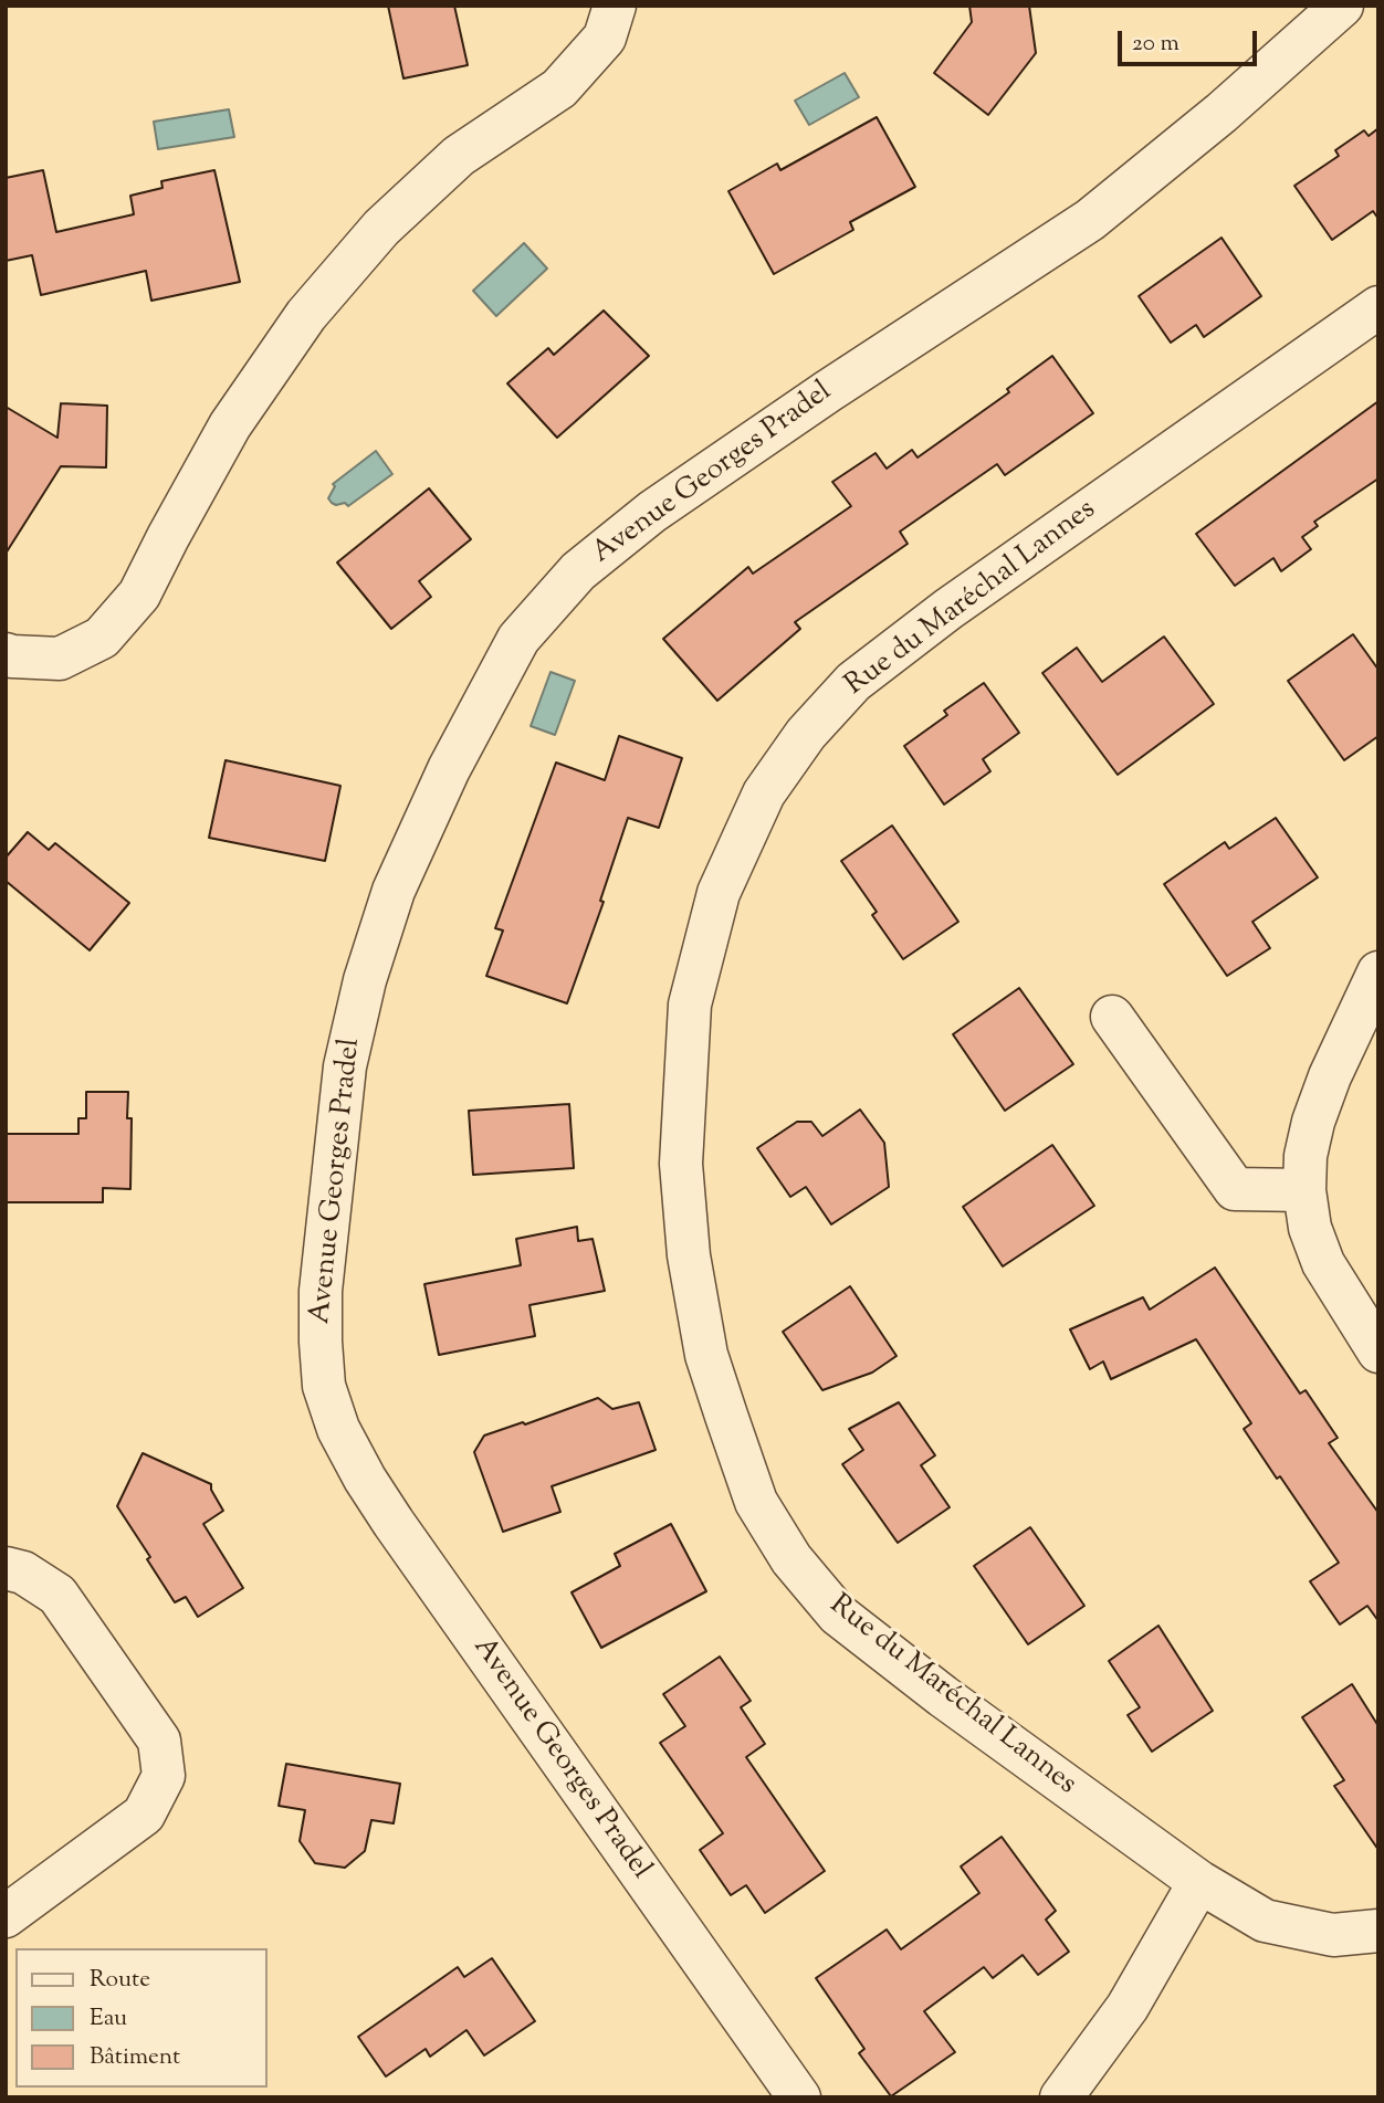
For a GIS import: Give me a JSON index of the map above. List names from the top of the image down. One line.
{"streets":{"street":["Avenue Georges Pradel","Rue du Maréchal Lannes"]},"legend":["Route","Eau","Bâtiment"],"scale_bar":"20 m"}
